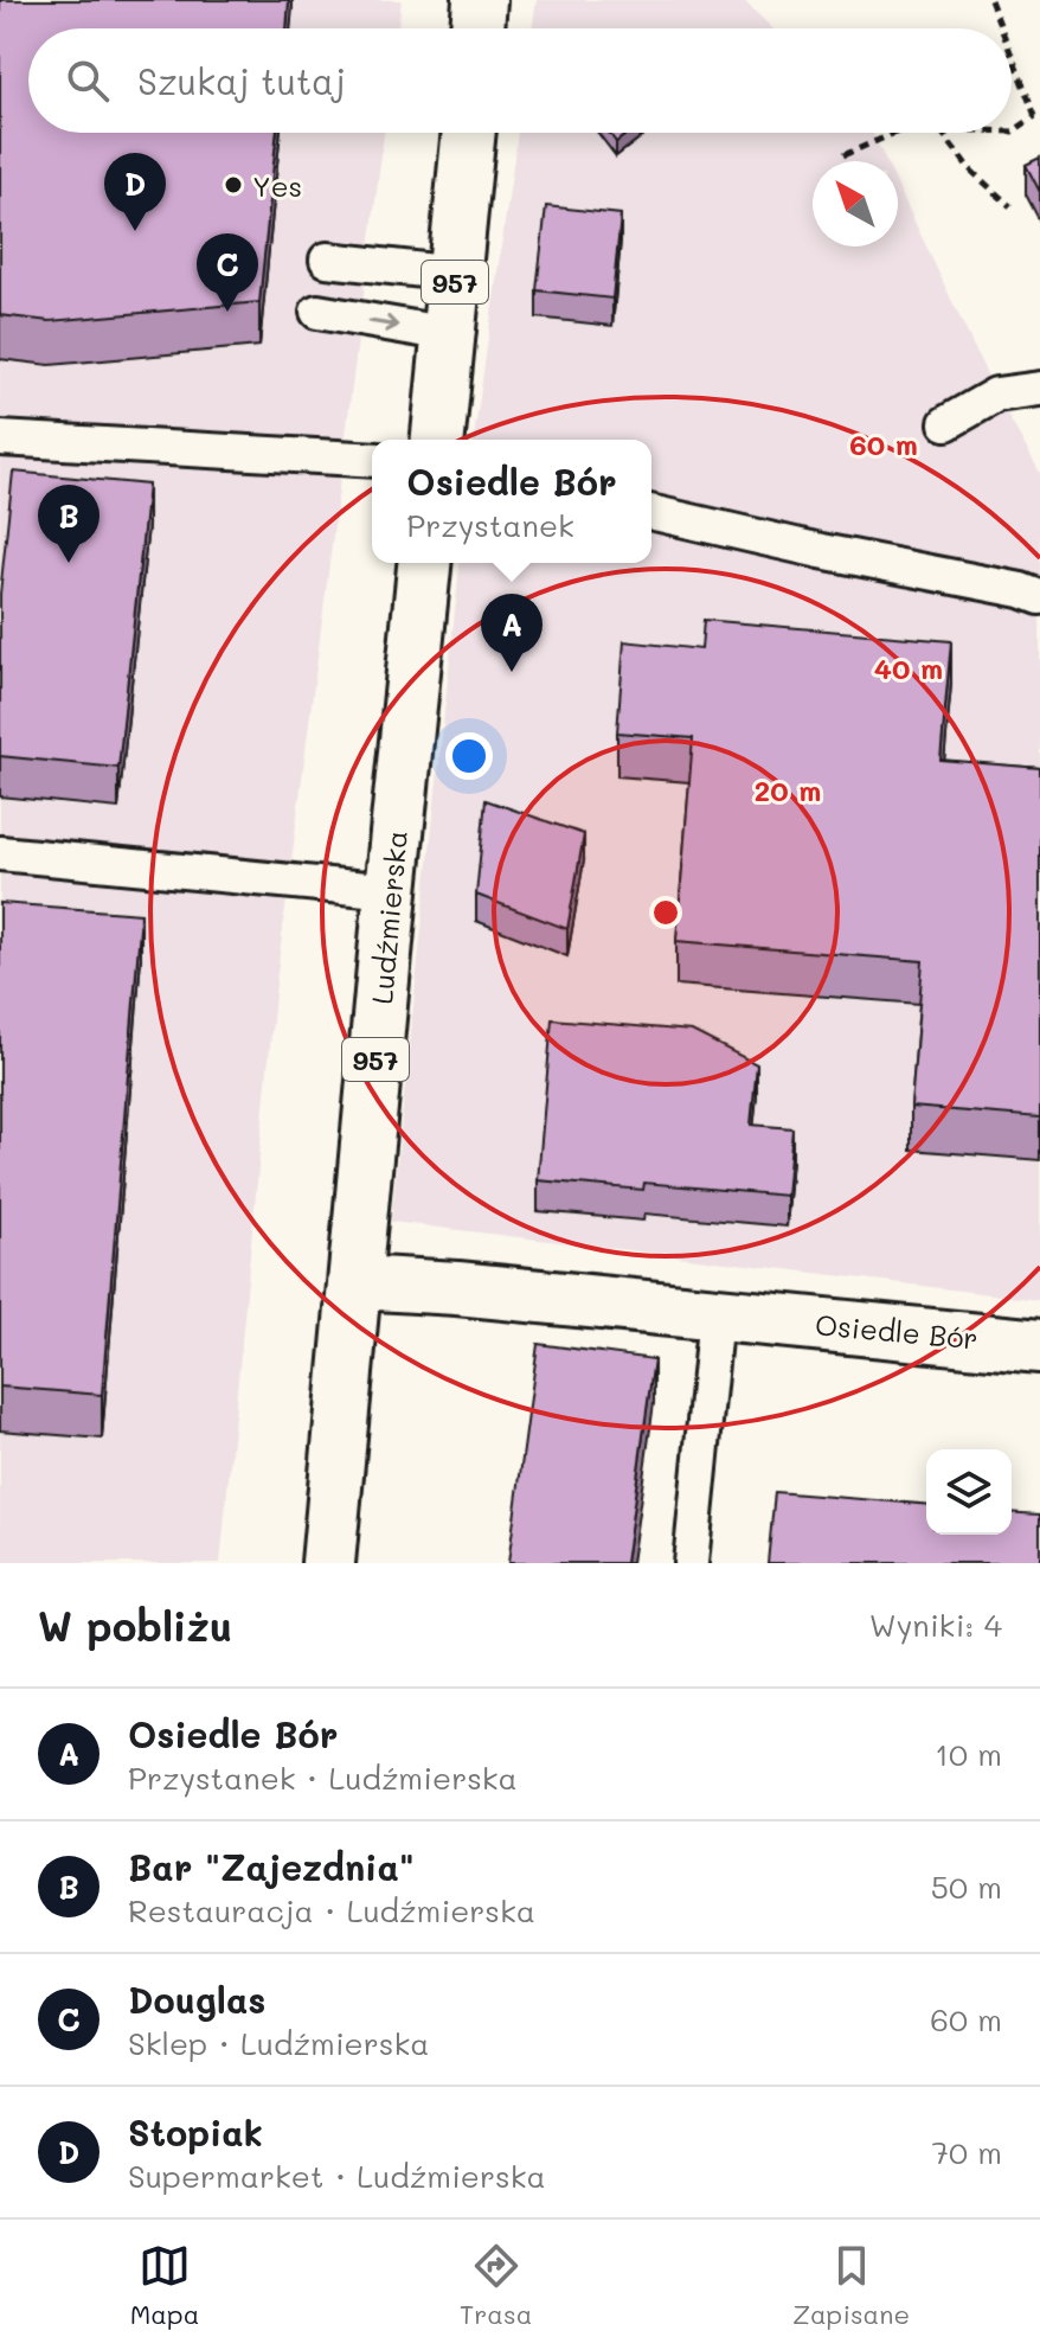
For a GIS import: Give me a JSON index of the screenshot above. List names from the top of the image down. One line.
{"streets":{"main road":["957","Ludźmierska","Osiedle Bór"]},"crossings":[["Ludźmierska","Osiedle Bór"]],"places":["Yes"],"north":"top left","page":{"search":"Szukaj tutaj","pins":["D","C","B","A"],"popup":["Osiedle Bór","Przystanek"],"heading":["W pobliżu","Wyniki: 4"],"list":[{"mark":"A","name":"Osiedle Bór","note":"Przystanek · Ludźmierska","value":"10 m"},{"mark":"B","name":"Bar \"Zajezdnia\"","note":"Restauracja · Ludźmierska","value":"50 m"},{"mark":"C","name":"Douglas","note":"Sklep · Ludźmierska","value":"60 m"},{"mark":"D","name":"Stopiak","note":"Supermarket · Ludźmierska","value":"70 m"}],"nav":["Mapa","Trasa","Zapisane"]},"rings":["60 m","40 m","20 m"]}
